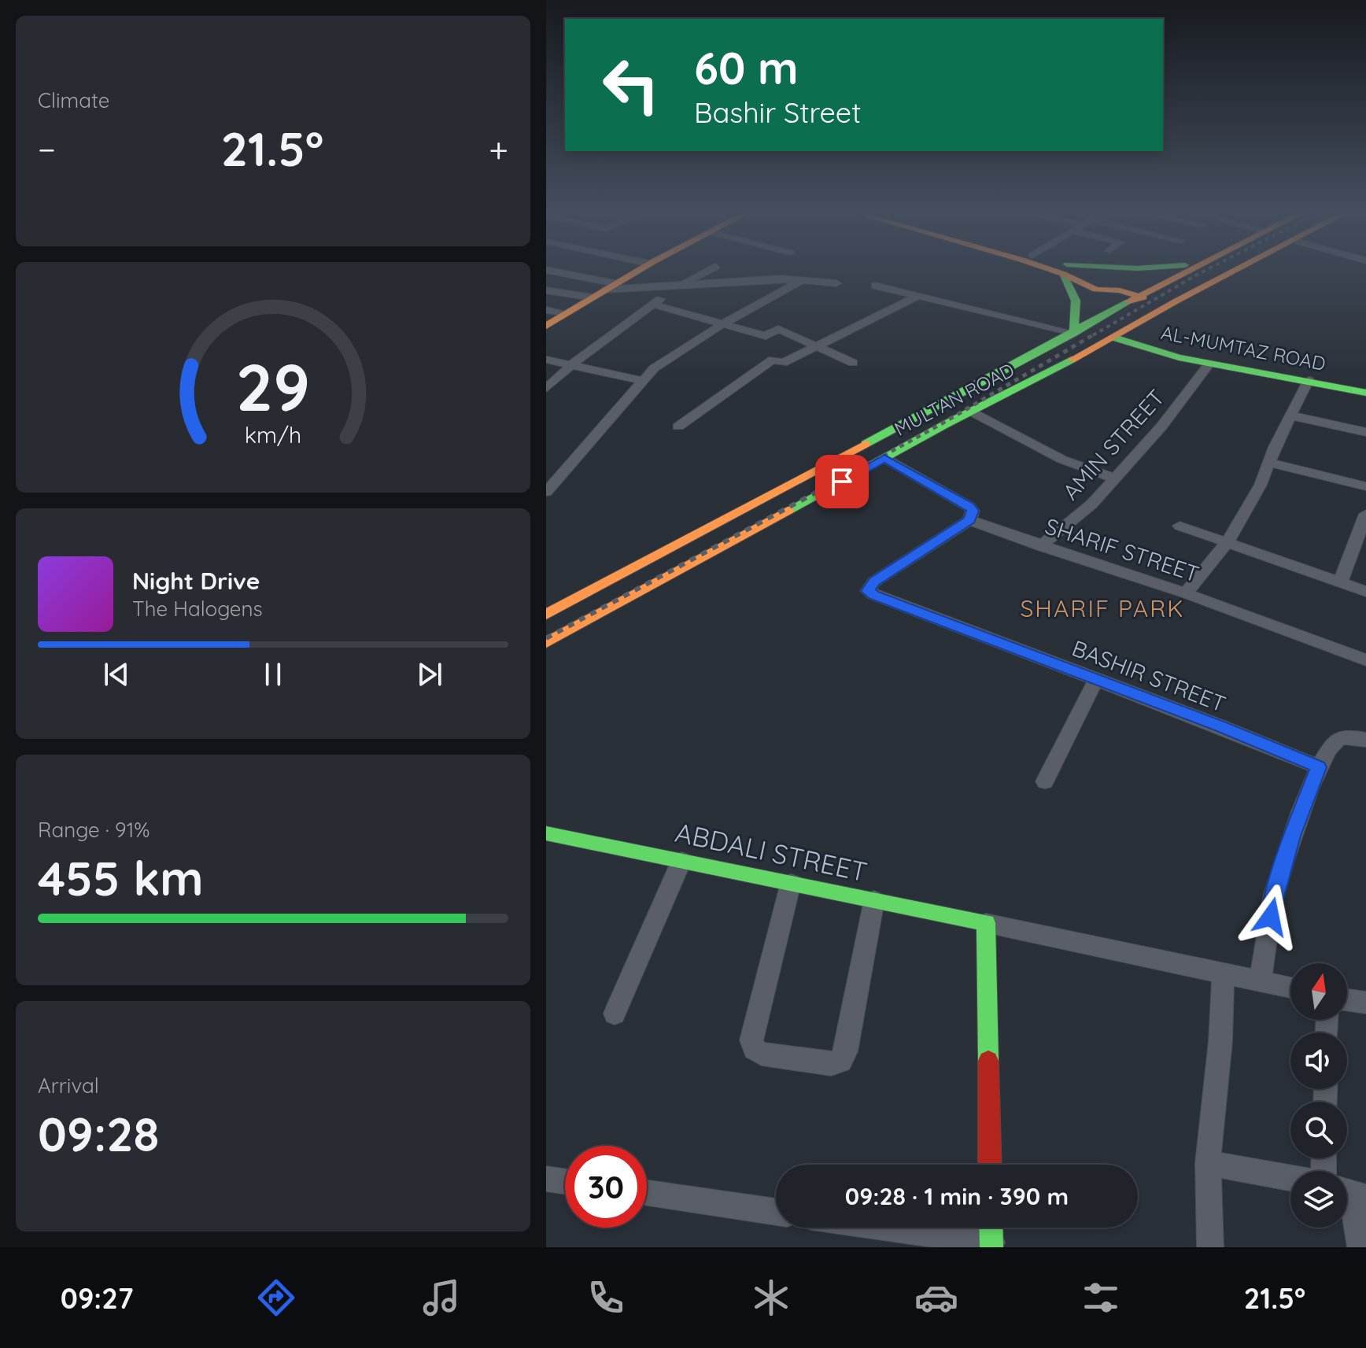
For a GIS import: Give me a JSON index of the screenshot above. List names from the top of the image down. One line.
{"streets":{"main road":["AL-MUMTAZ ROAD","MULTAN ROAD","ABDALI STREET"],"street":["AMIN STREET","SHARIF STREET","BASHIR STREET"]},"crossings":[["AL-MUMTAZ ROAD","MULTAN ROAD"],["AL-MUMTAZ ROAD","AMIN STREET"],["AMIN STREET","SHARIF STREET"],["SHARIF STREET","BASHIR STREET"]],"districts":["SHARIF PARK"],"north":"top","page":{"tile":["Climate",["Range · 91%","455 km"],["Arrival","09:28"]],"turn":["60 m","Bashir Street"],"heat":["−","21.5°","+"],"song":["Night Drive","The Halogens"],"limit":"30","trip":"09:28 · 1 min · 390 m","tabs":["09:27","21.5°"],"gauge":["29","km/h"]}}
